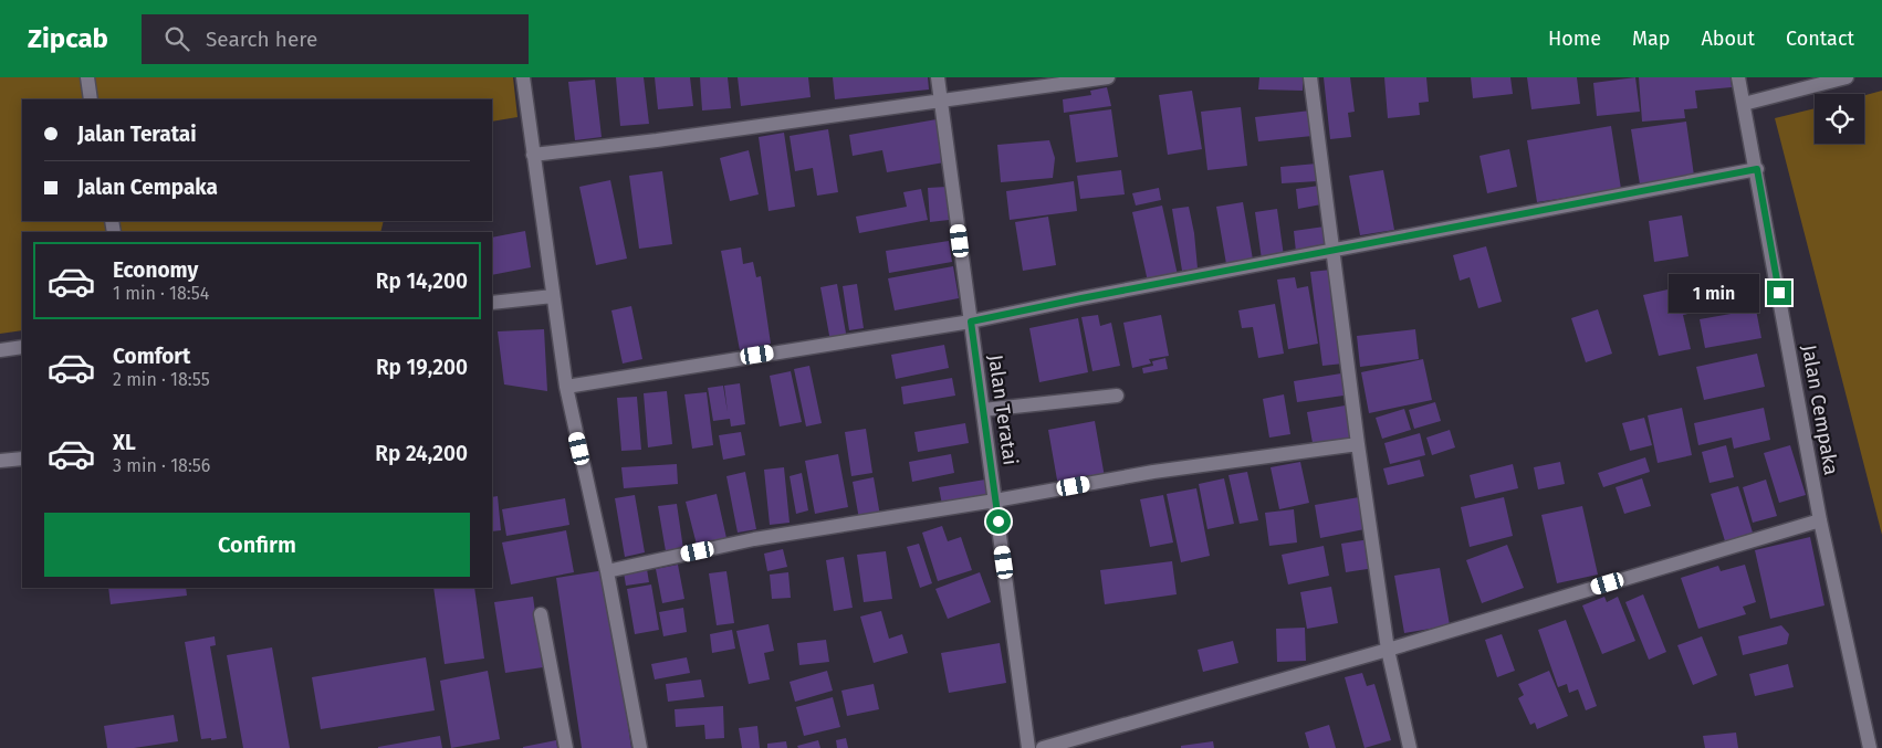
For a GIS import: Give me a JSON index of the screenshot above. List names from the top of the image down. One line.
{"streets":{"street":["Jalan Teratai","Jalan Cempaka"]},"page":{"header":"Zipcab","search":"Search here","nav":["Home","Map","About","Contact"],"banner":["Jalan Teratai","Jalan Cempaka"],"list":[{"name":"Economy","note":"1 min · 18:54","value":"Rp 14,200"},{"name":"Comfort","note":"2 min · 18:55","value":"Rp 19,200"},{"name":"XL","note":"3 min · 18:56","value":"Rp 24,200"}],"bubble":"1 min","buttons":"Confirm"}}
